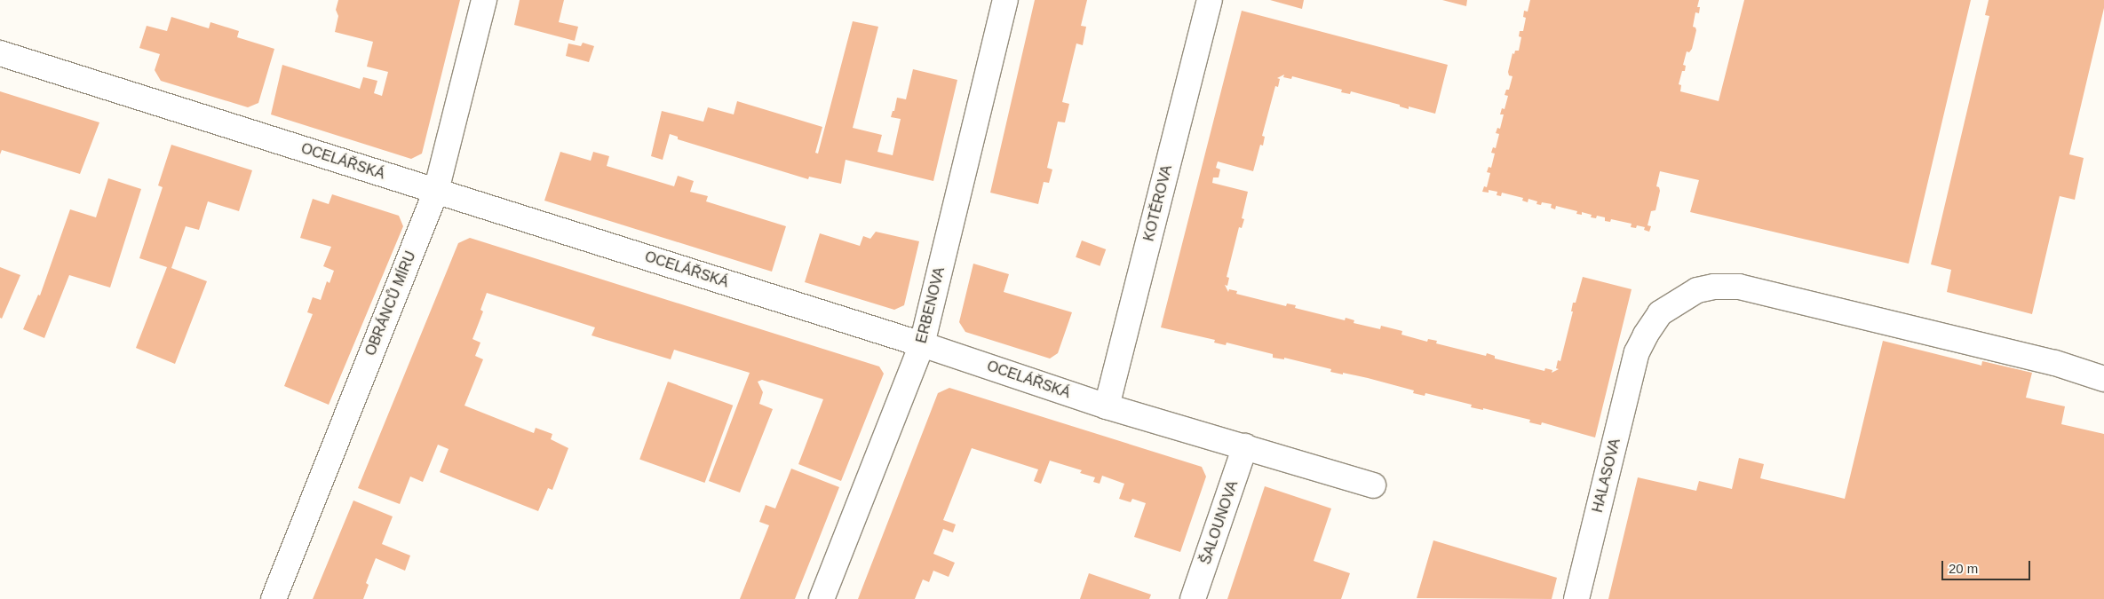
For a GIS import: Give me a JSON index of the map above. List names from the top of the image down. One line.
{"streets":{"street":["OCELÁŘSKÁ","KOTĚROVA","OBRÁNCŮ MÍRU","ERBENOVA","HALASOVA","ŠALOUNOVA"]},"crossings":[["OCELÁŘSKÁ","KOTĚROVA"],["OCELÁŘSKÁ","OBRÁNCŮ MÍRU"],["OCELÁŘSKÁ","ERBENOVA"],["OCELÁŘSKÁ","ŠALOUNOVA"]],"scale_bar":"20 m"}
